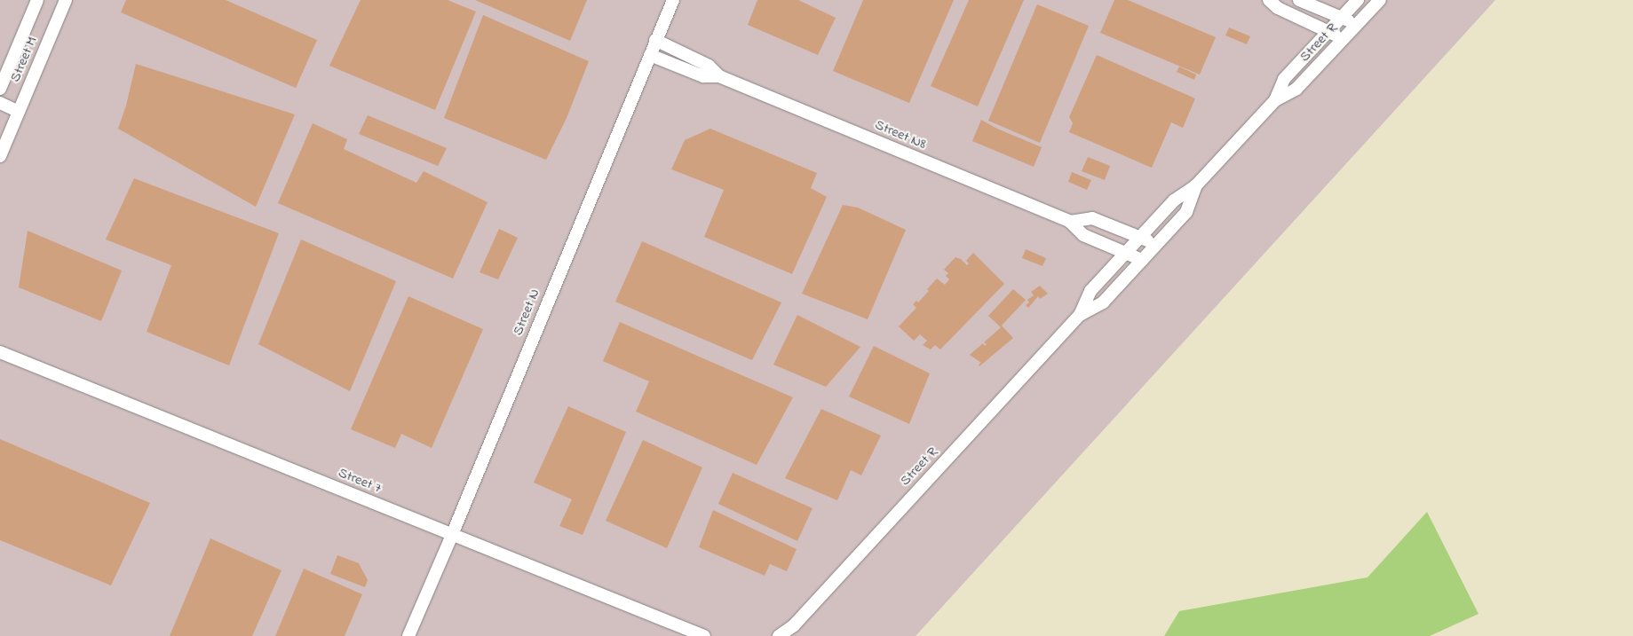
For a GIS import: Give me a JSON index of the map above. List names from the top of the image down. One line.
{"streets":{"street":["Street R","Street M","Street N8","Street N","Street 7"]},"crossings":[["Street R","Street N8"],["Street N8","Street N"],["Street N","Street 7"]]}
